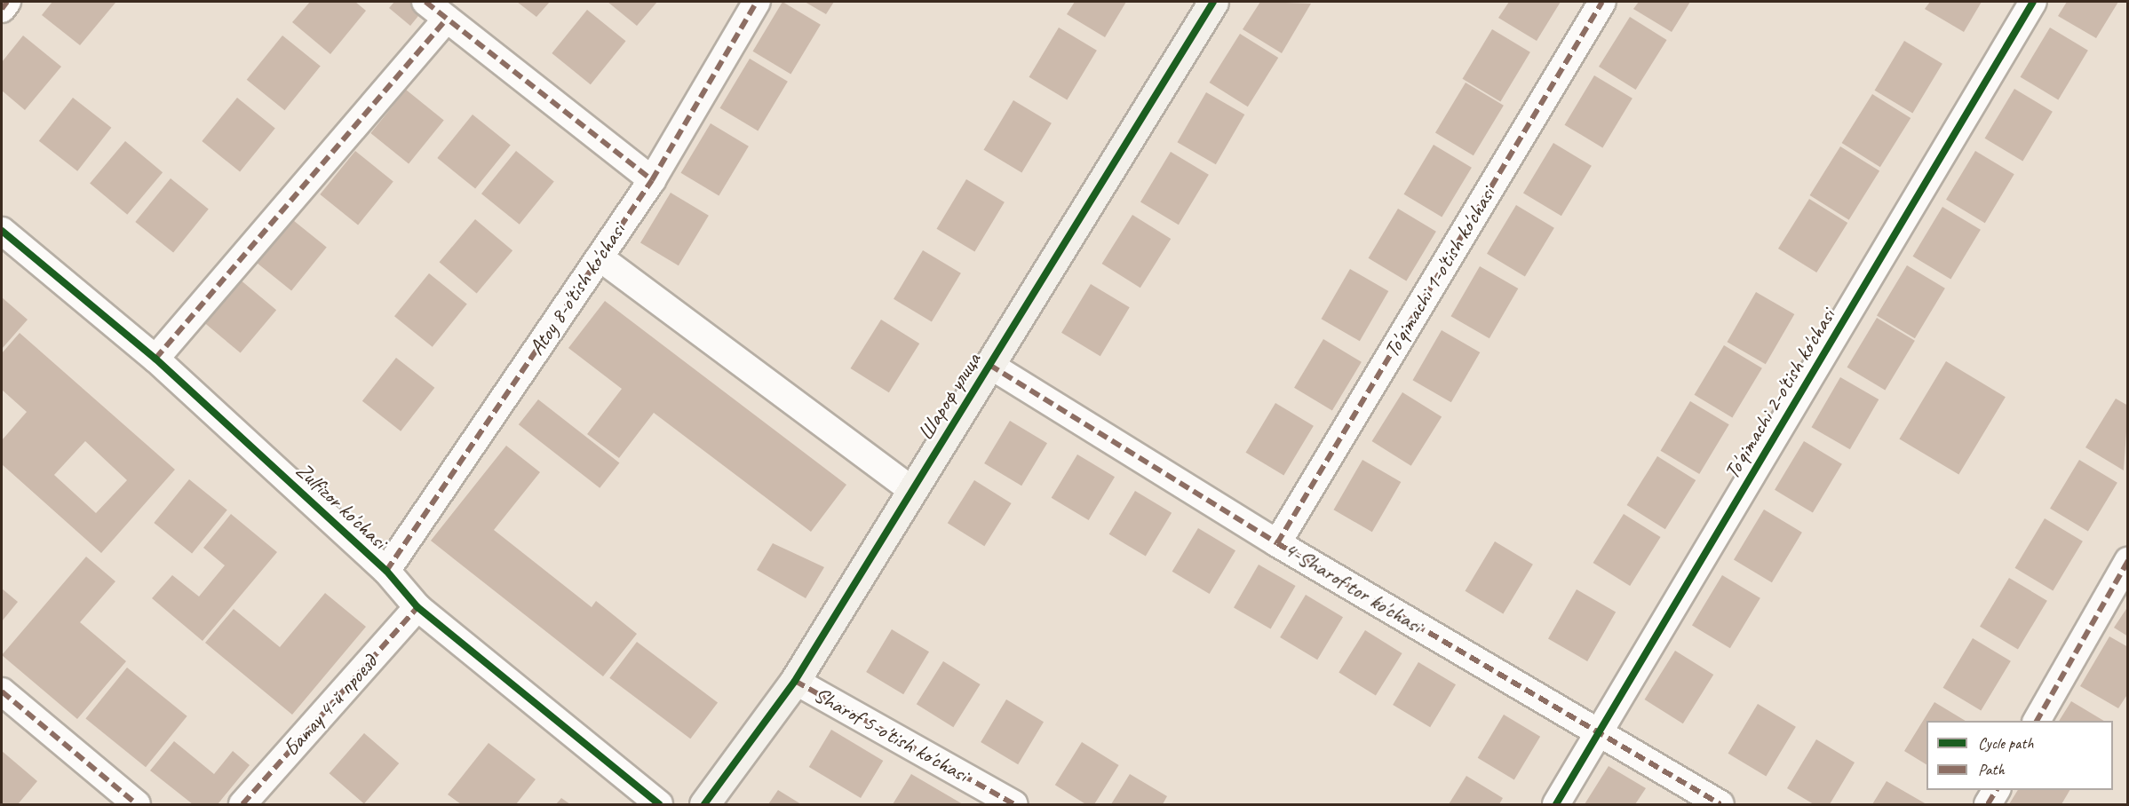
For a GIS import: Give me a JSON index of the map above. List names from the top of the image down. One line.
{"streets":{"street":["To'qimachi 1-o'tish ko'chasi","Atoy 8-o'tish ko'chasi","To'qimachi 2-o'tish ko'chasi","Шароф улица","Zulfizor ko'chasi","4-Sharof tor ko'chasi","Батау 4-й проезд","Sharof 5-o'tish ko'chasi"]},"crossings":[["To'qimachi 1-o'tish ko'chasi","4-Sharof tor ko'chasi"],["Atoy 8-o'tish ko'chasi","Zulfizor ko'chasi"],["To'qimachi 2-o'tish ko'chasi","4-Sharof tor ko'chasi"],["Шароф улица","4-Sharof tor ko'chasi"],["Шароф улица","Sharof 5-o'tish ko'chasi"],["Zulfizor ko'chasi","Батау 4-й проезд"]],"legend":["Cycle path","Path"]}
